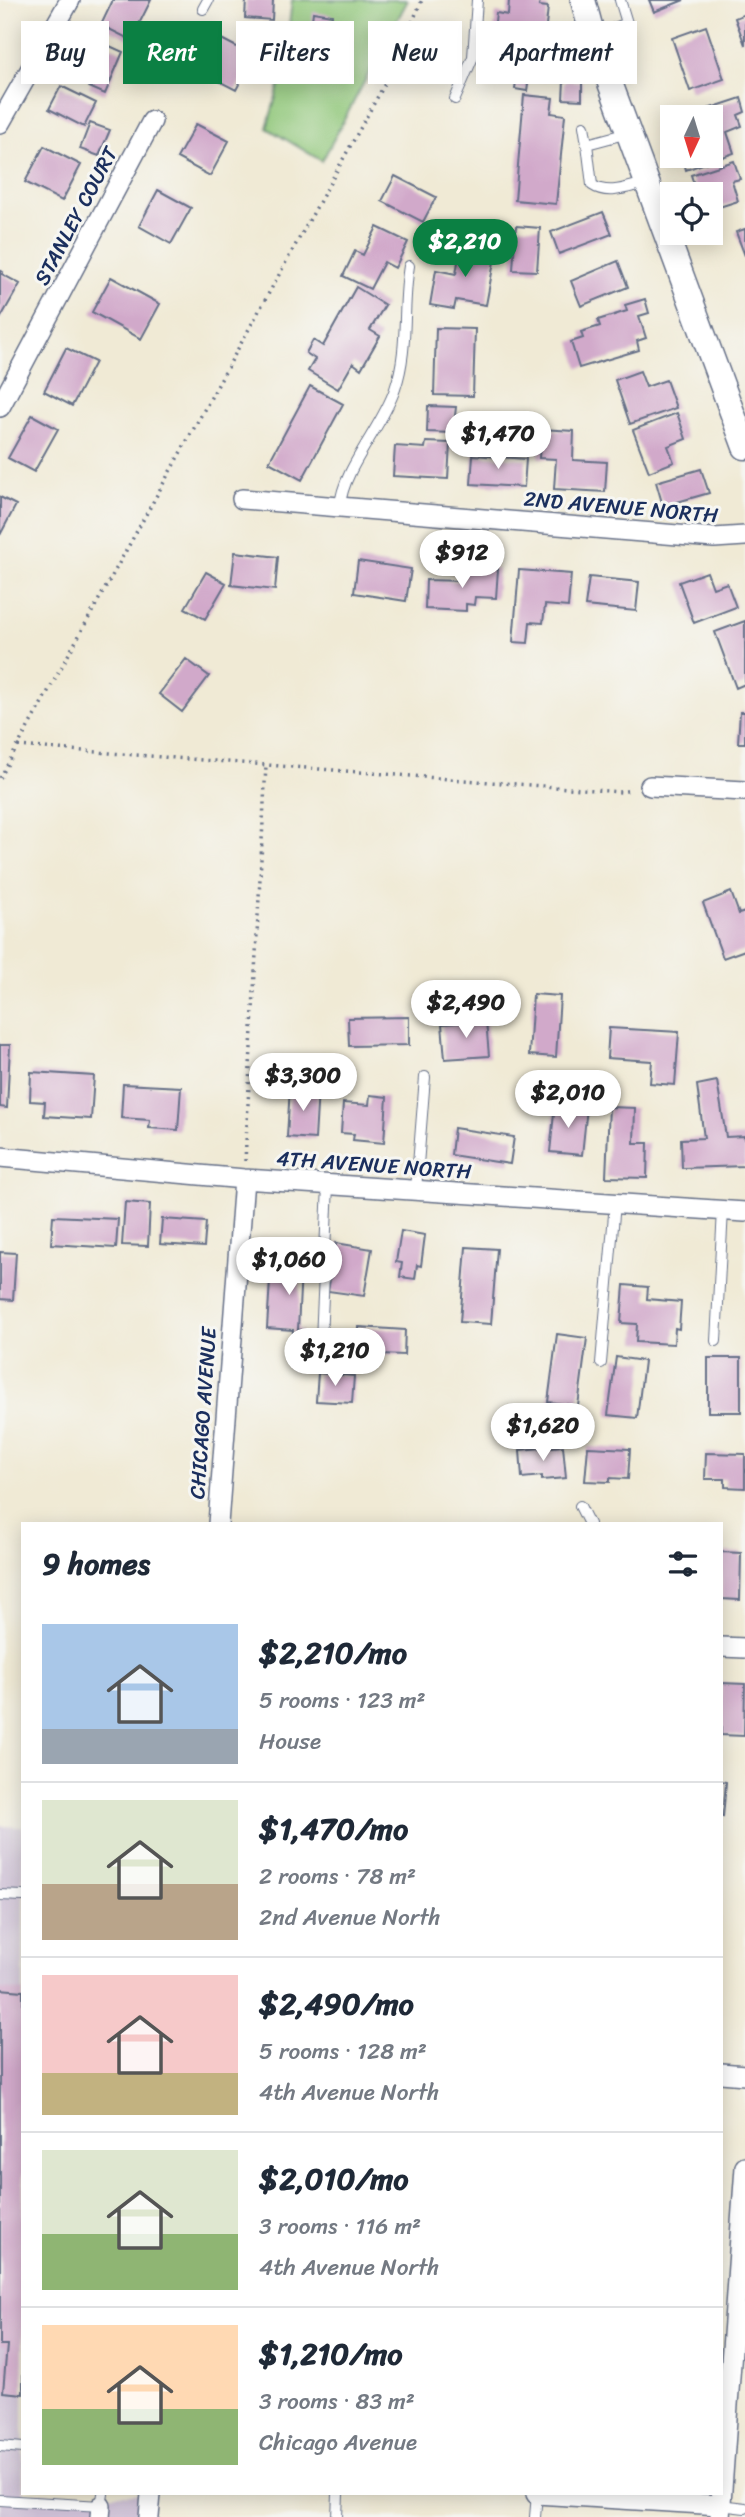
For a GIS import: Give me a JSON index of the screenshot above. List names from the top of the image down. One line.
{"streets":{"street":["STANLEY COURT","2ND AVENUE NORTH","4TH AVENUE NORTH","CHICAGO AVENUE"]},"crossings":[["4TH AVENUE NORTH","CHICAGO AVENUE"]],"north":"bottom","page":{"chip":["Buy","Rent","Filters","New","Apartment"],"price":["$2,210","$1,470","$912","$2,490","$3,300","$2,010","$1,060","$1,210","$1,620"],"heading":"9 homes","list":[{"name":"$2,210/mo","note":"5 rooms · 123 m² · House"},{"name":"$1,470/mo","note":"2 rooms · 78 m² · 2nd Avenue North"},{"name":"$2,490/mo","note":"5 rooms · 128 m² · 4th Avenue North"},{"name":"$2,010/mo","note":"3 rooms · 116 m² · 4th Avenue North"},{"name":"$1,210/mo","note":"3 rooms · 83 m² · Chicago Avenue"}]}}
